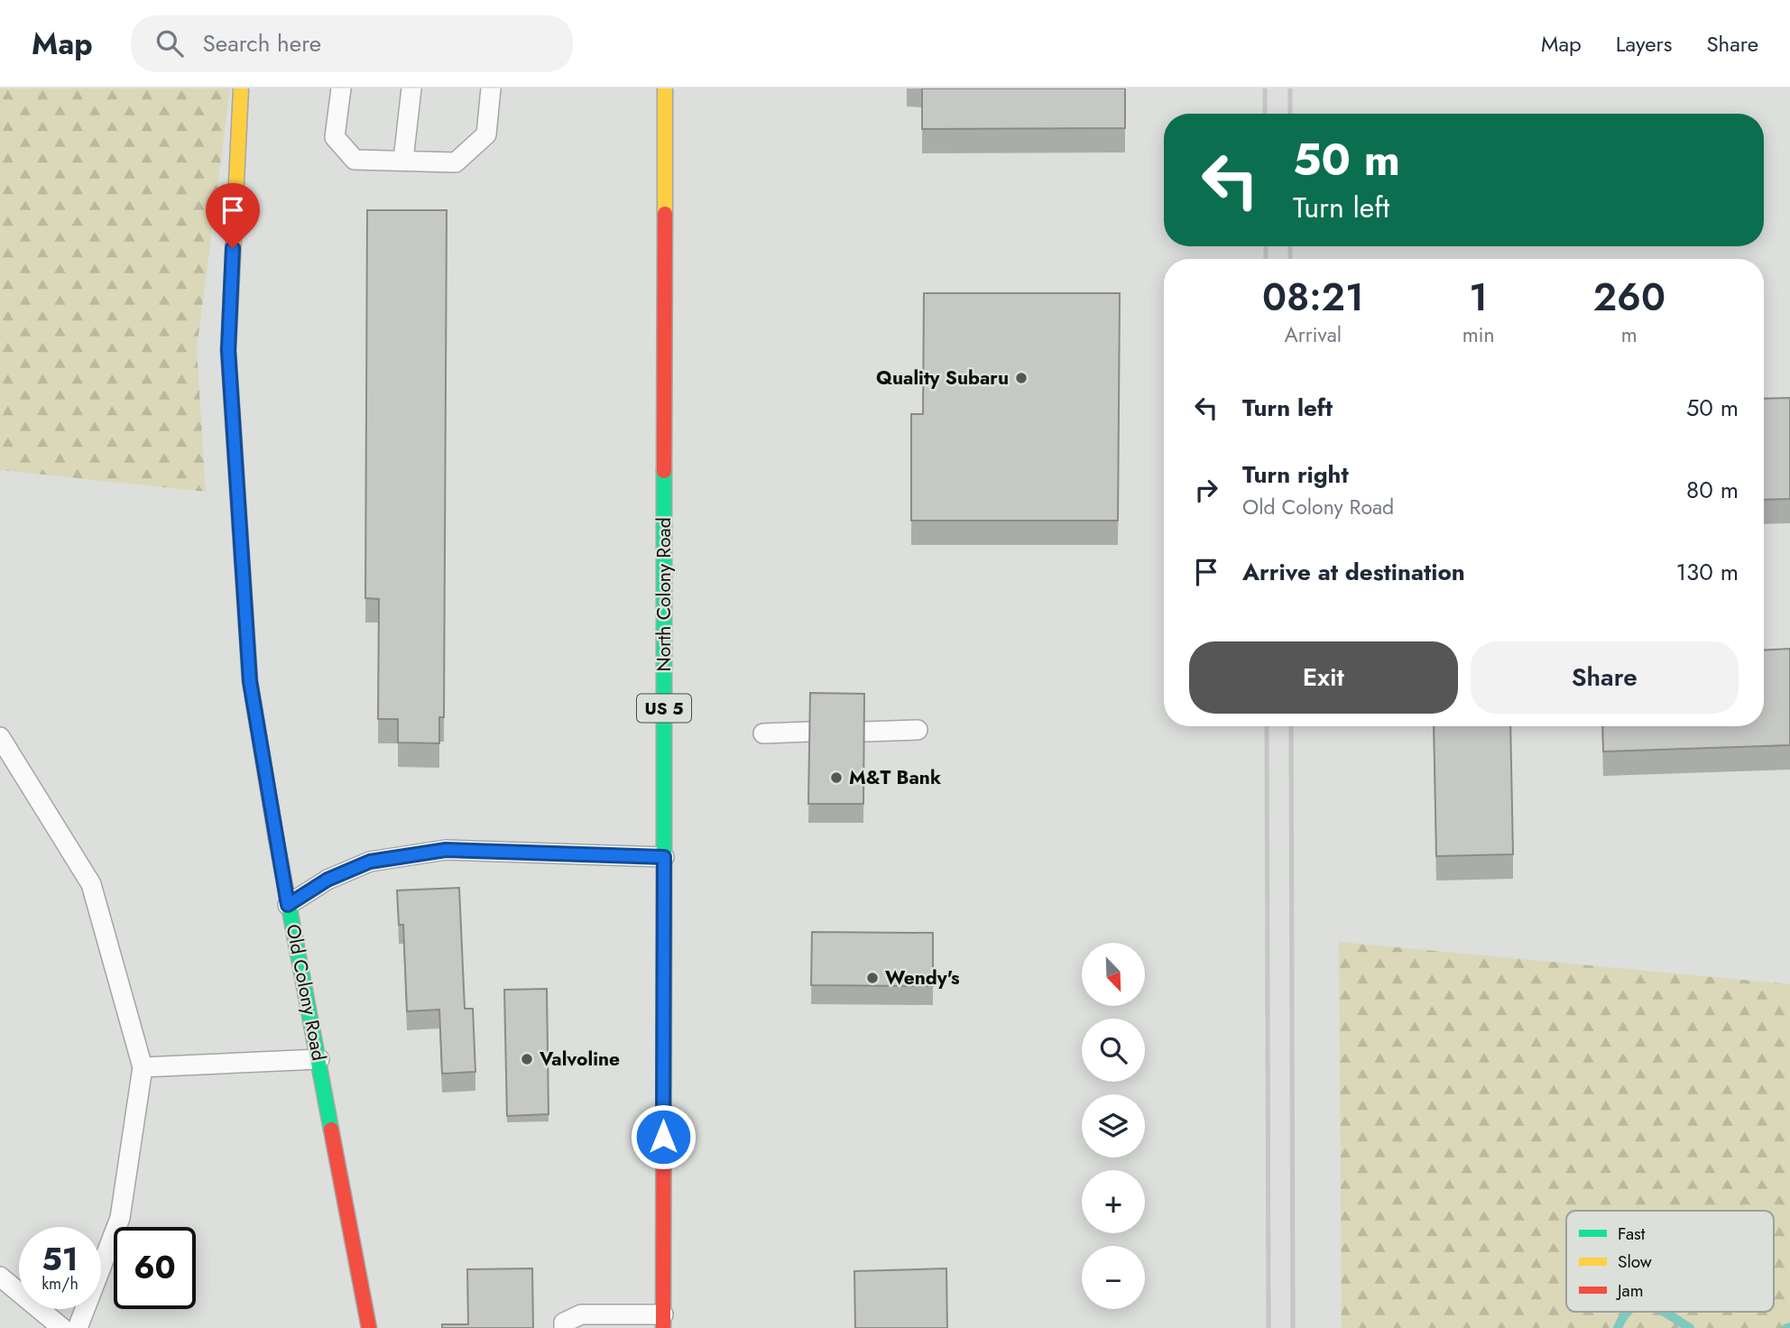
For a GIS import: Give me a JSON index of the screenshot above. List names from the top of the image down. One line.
{"streets":{"street":["North Colony Road","US 5","Old Colony Road"]},"places":["Quality Subaru","M&T Bank","Wendy's","Valvoline"],"legend":["Fast","Slow","Jam"],"north":"bottom right","page":{"header":"Map","search":"Search here","nav":["Map","Layers","Share"],"turn":["50 m","Turn left"],"eta":["08:21","Arrival","1","min","260","m"],"list":[{"name":"Turn left","value":"50 m"},{"name":"Turn right","note":"Old Colony Road","value":"80 m"},{"name":"Arrive at destination","value":"130 m"}],"buttons":["Exit","Share"],"map_buttons":["+","−"],"speed":"51 km/h","limit":"60"}}
